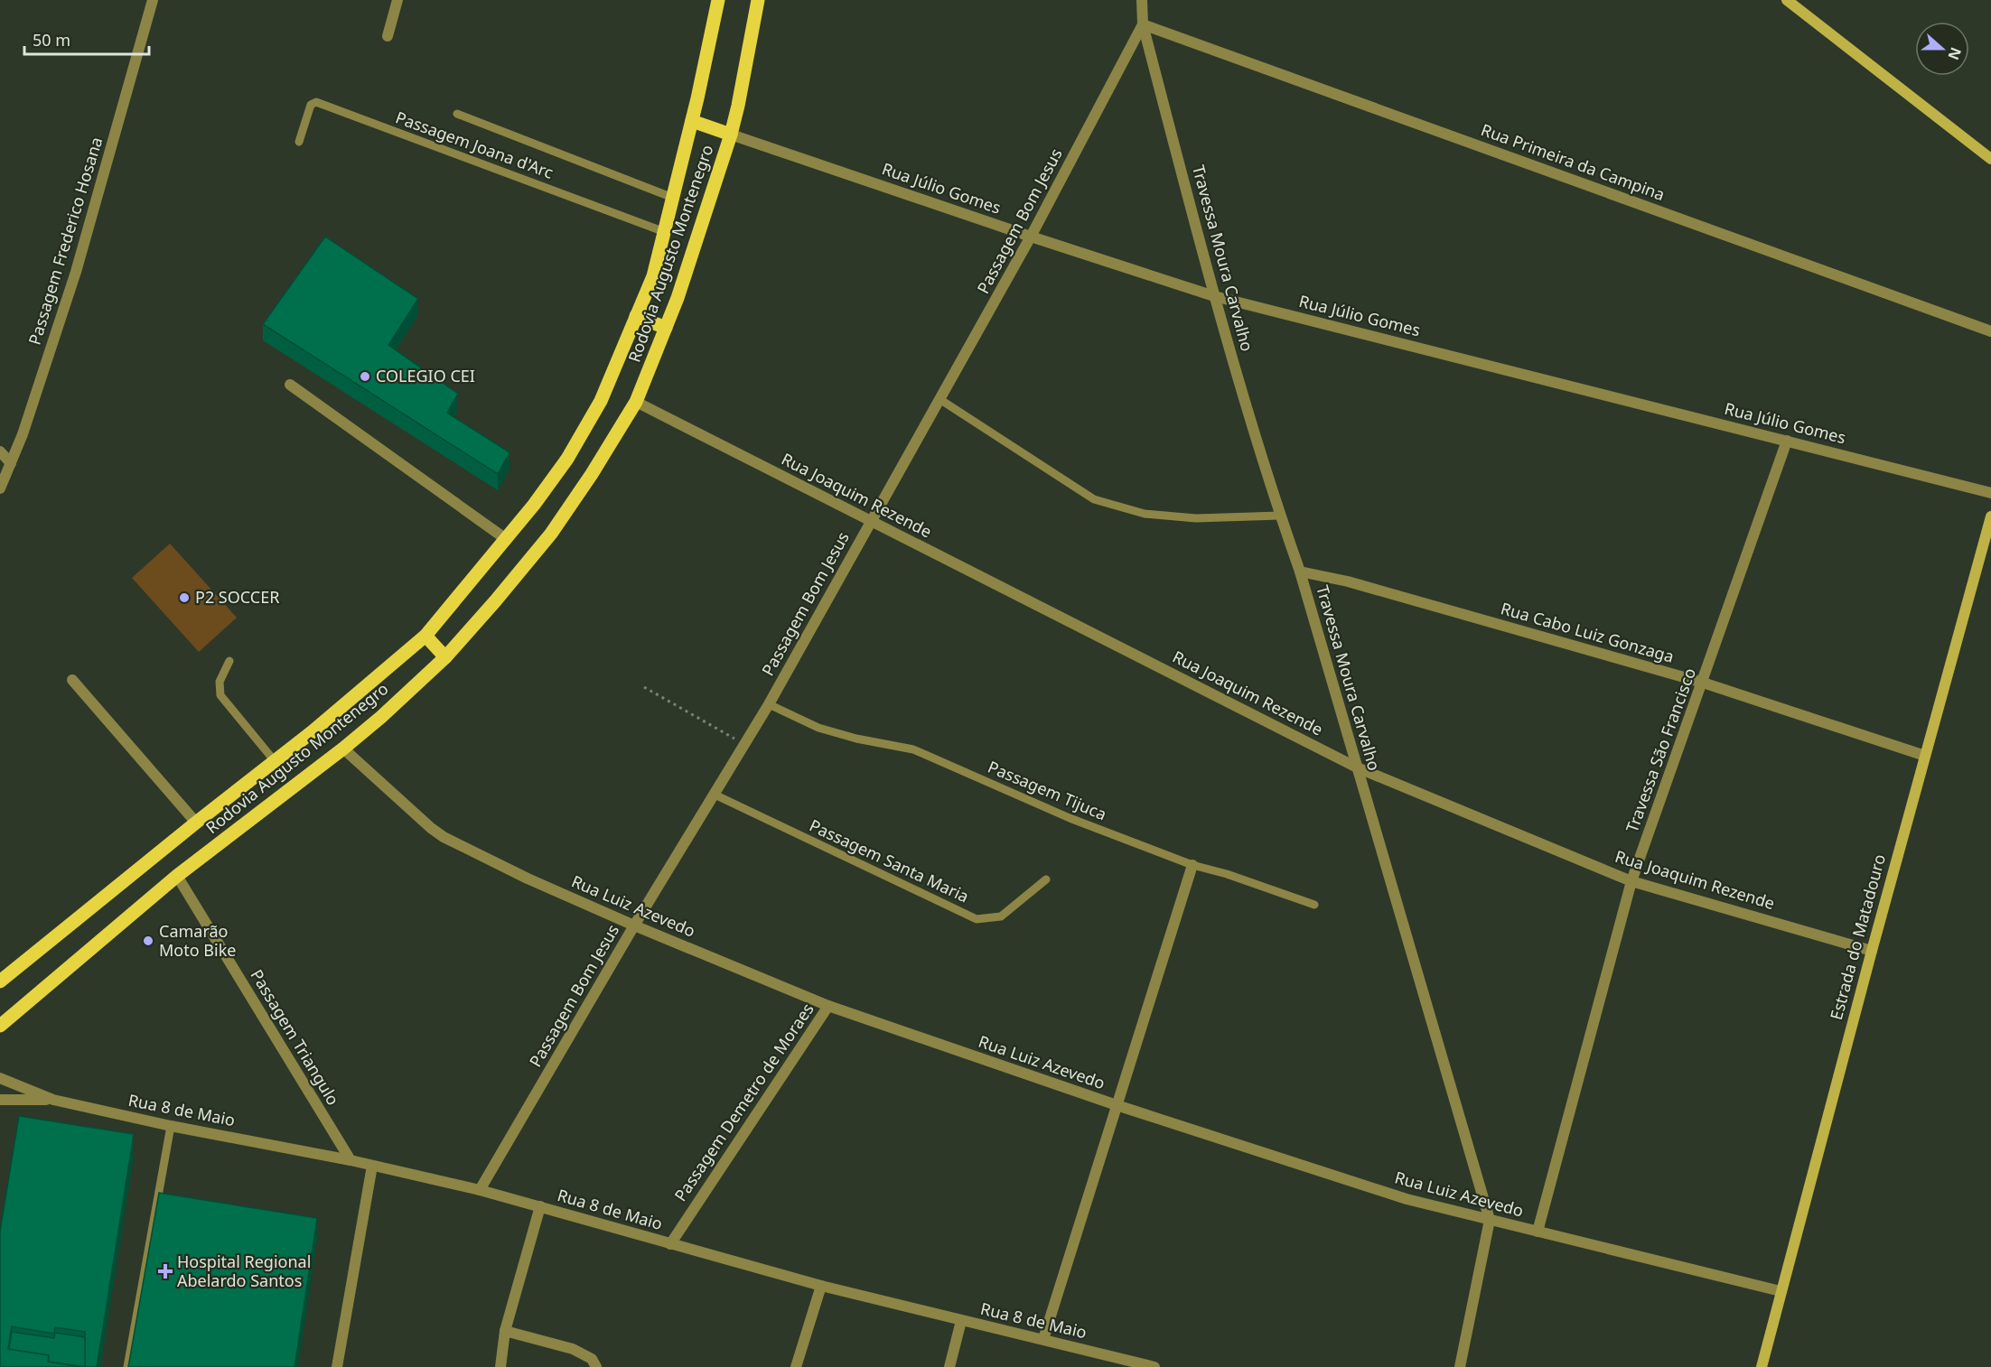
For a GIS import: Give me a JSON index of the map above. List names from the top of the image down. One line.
{"streets":{"main road":["Rodovia Augusto Montenegro","Estrada do Matadouro"],"street":["Rua Primeira da Campina","Rua Júlio Gomes","Passagem Bom Jesus","Passagem Frederico Hosana","Travessa Moura Carvalho","Rua Joaquim Rezende","Rua Cabo Luiz Gonzaga","Travessa São Francisco","Rua Luiz Azevedo","Passagem Triangulo","Passagem Demetro de Moraes","Rua 8 de Maio"],"lane":["Passagem Joana d'Arc","Passagem Tijuca","Passagem Santa Maria"]},"crossings":[["Passagem Joana d'Arc","Rodovia Augusto Montenegro"],["Rua Primeira da Campina","Passagem Bom Jesus"],["Rua Primeira da Campina","Travessa Moura Carvalho"],["Rua Júlio Gomes","Passagem Bom Jesus"],["Rua Júlio Gomes","Rodovia Augusto Montenegro"],["Rua Júlio Gomes","Travessa Moura Carvalho"],["Rua Júlio Gomes","Travessa São Francisco"],["Passagem Bom Jesus","Travessa Moura Carvalho"],["Passagem Bom Jesus","Rua Joaquim Rezende"],["Passagem Bom Jesus","Passagem Tijuca"],["Passagem Bom Jesus","Passagem Santa Maria"],["Passagem Bom Jesus","Rua Luiz Azevedo"],["Passagem Bom Jesus","Rua 8 de Maio"],["Rodovia Augusto Montenegro","Rua Joaquim Rezende"],["Rodovia Augusto Montenegro","Rua Luiz Azevedo"],["Rodovia Augusto Montenegro","Passagem Triangulo"],["Travessa Moura Carvalho","Rua Joaquim Rezende"],["Travessa Moura Carvalho","Rua Cabo Luiz Gonzaga"],["Travessa Moura Carvalho","Rua Luiz Azevedo"],["Rua Joaquim Rezende","Travessa São Francisco"],["Rua Joaquim Rezende","Estrada do Matadouro"],["Rua Cabo Luiz Gonzaga","Travessa São Francisco"],["Rua Cabo Luiz Gonzaga","Estrada do Matadouro"],["Travessa São Francisco","Rua Luiz Azevedo"],["Rua Luiz Azevedo","Estrada do Matadouro"],["Rua Luiz Azevedo","Passagem Demetro de Moraes"],["Passagem Triangulo","Rua 8 de Maio"],["Passagem Demetro de Moraes","Rua 8 de Maio"]],"places":{"other":["COLEGIO CEI","P2 SOCCER","Camarão Moto Bike"],"health":["Hospital Regional Abelardo Santos"]},"scale_bar":"50 m","north":"right"}
